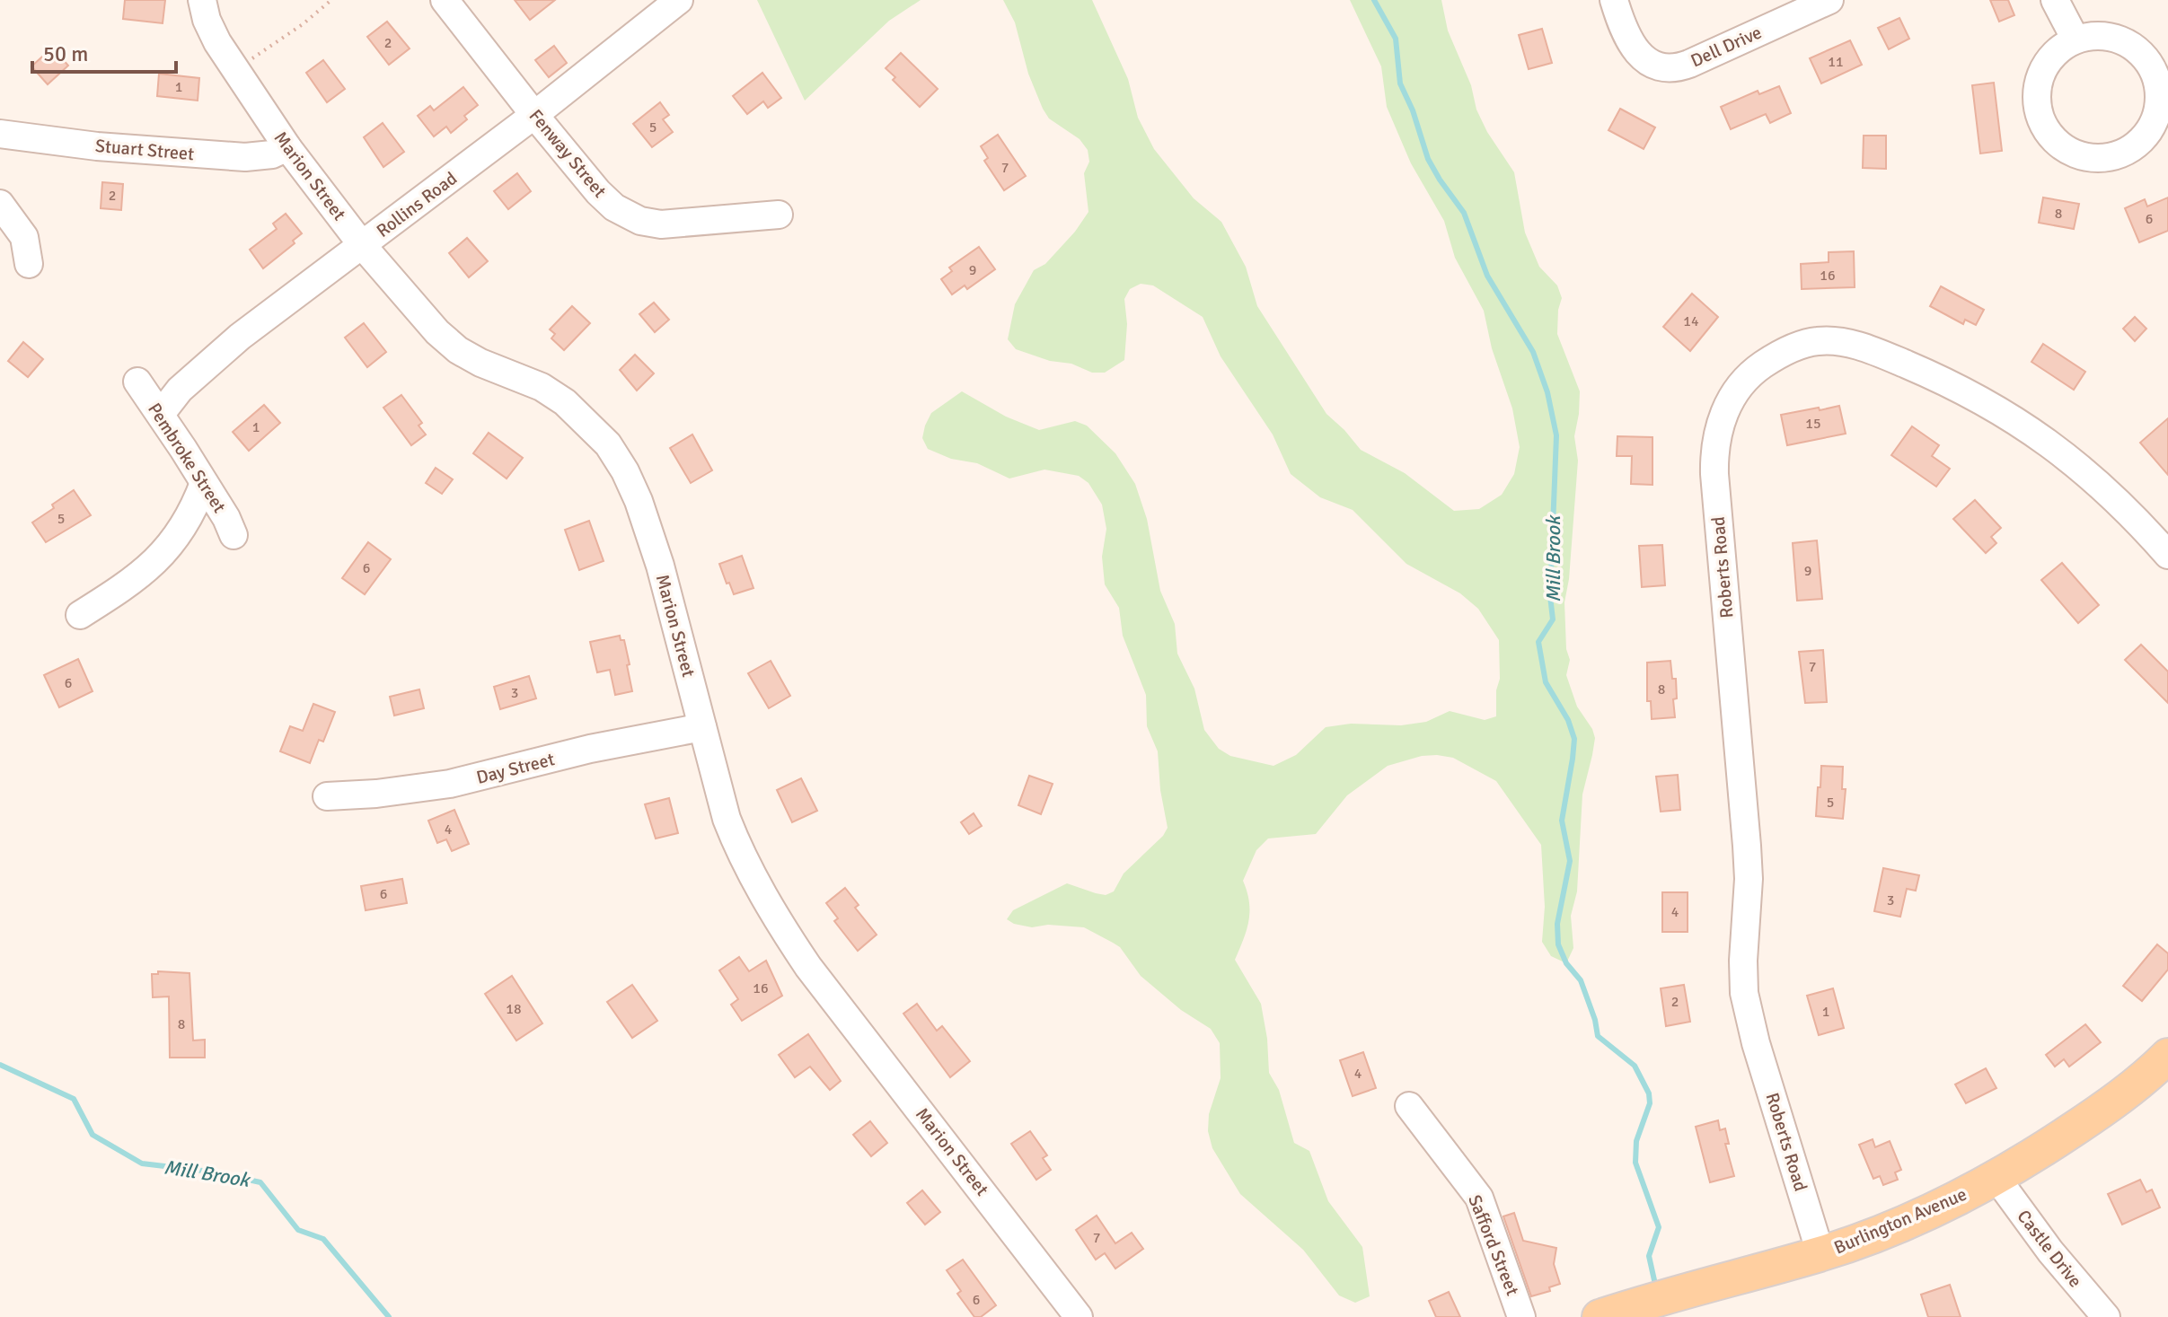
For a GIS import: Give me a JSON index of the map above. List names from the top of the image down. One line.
{"streets":{"main road":["Burlington Avenue"],"street":["Dell Drive","Stuart Street","Fenway Street","Marion Street","Rollins Road","Pembroke Street","Roberts Road","Day Street","Safford Street","Castle Drive"]},"crossings":[["Stuart Street","Marion Street"],["Fenway Street","Rollins Road"],["Marion Street","Rollins Road"],["Marion Street","Day Street"],["Rollins Road","Pembroke Street"],["Roberts Road","Burlington Avenue"],["Burlington Avenue","Castle Drive"]],"water":["Mill Brook"],"house_numbers":["2","11","1","5","7","2","8","6","9","16","14","15","1","5","6","9","7","6","8","3","5","4","6","3","4","16","2","18","1","8","4","7","6"],"scale_bar":"50 m"}
